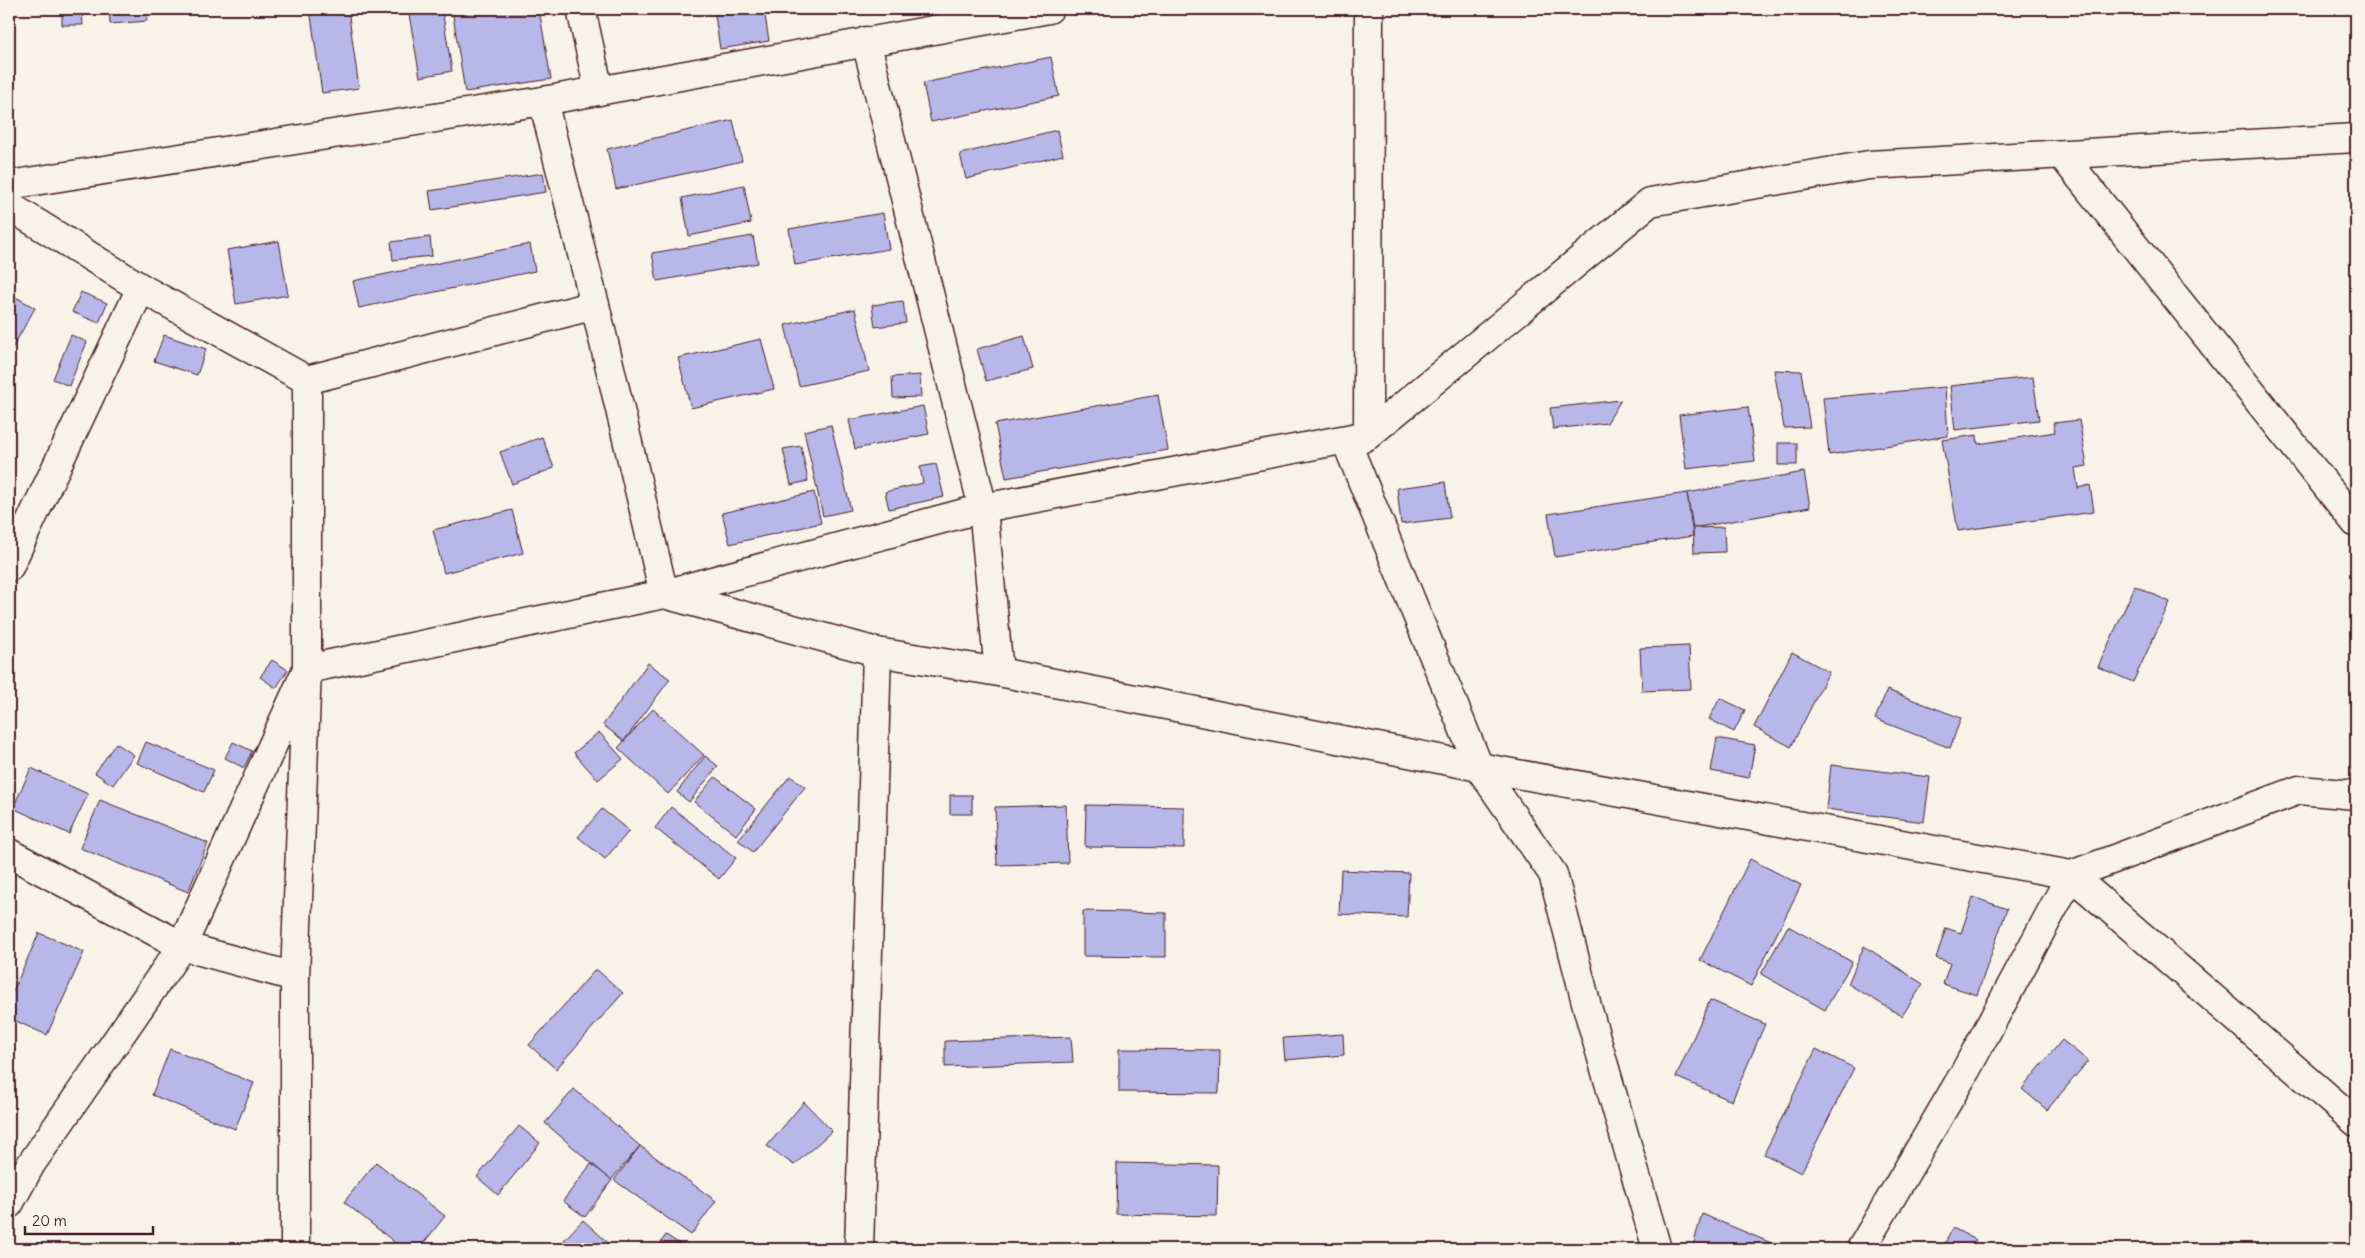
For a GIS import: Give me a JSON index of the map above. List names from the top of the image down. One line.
{"scale_bar":"20 m"}
